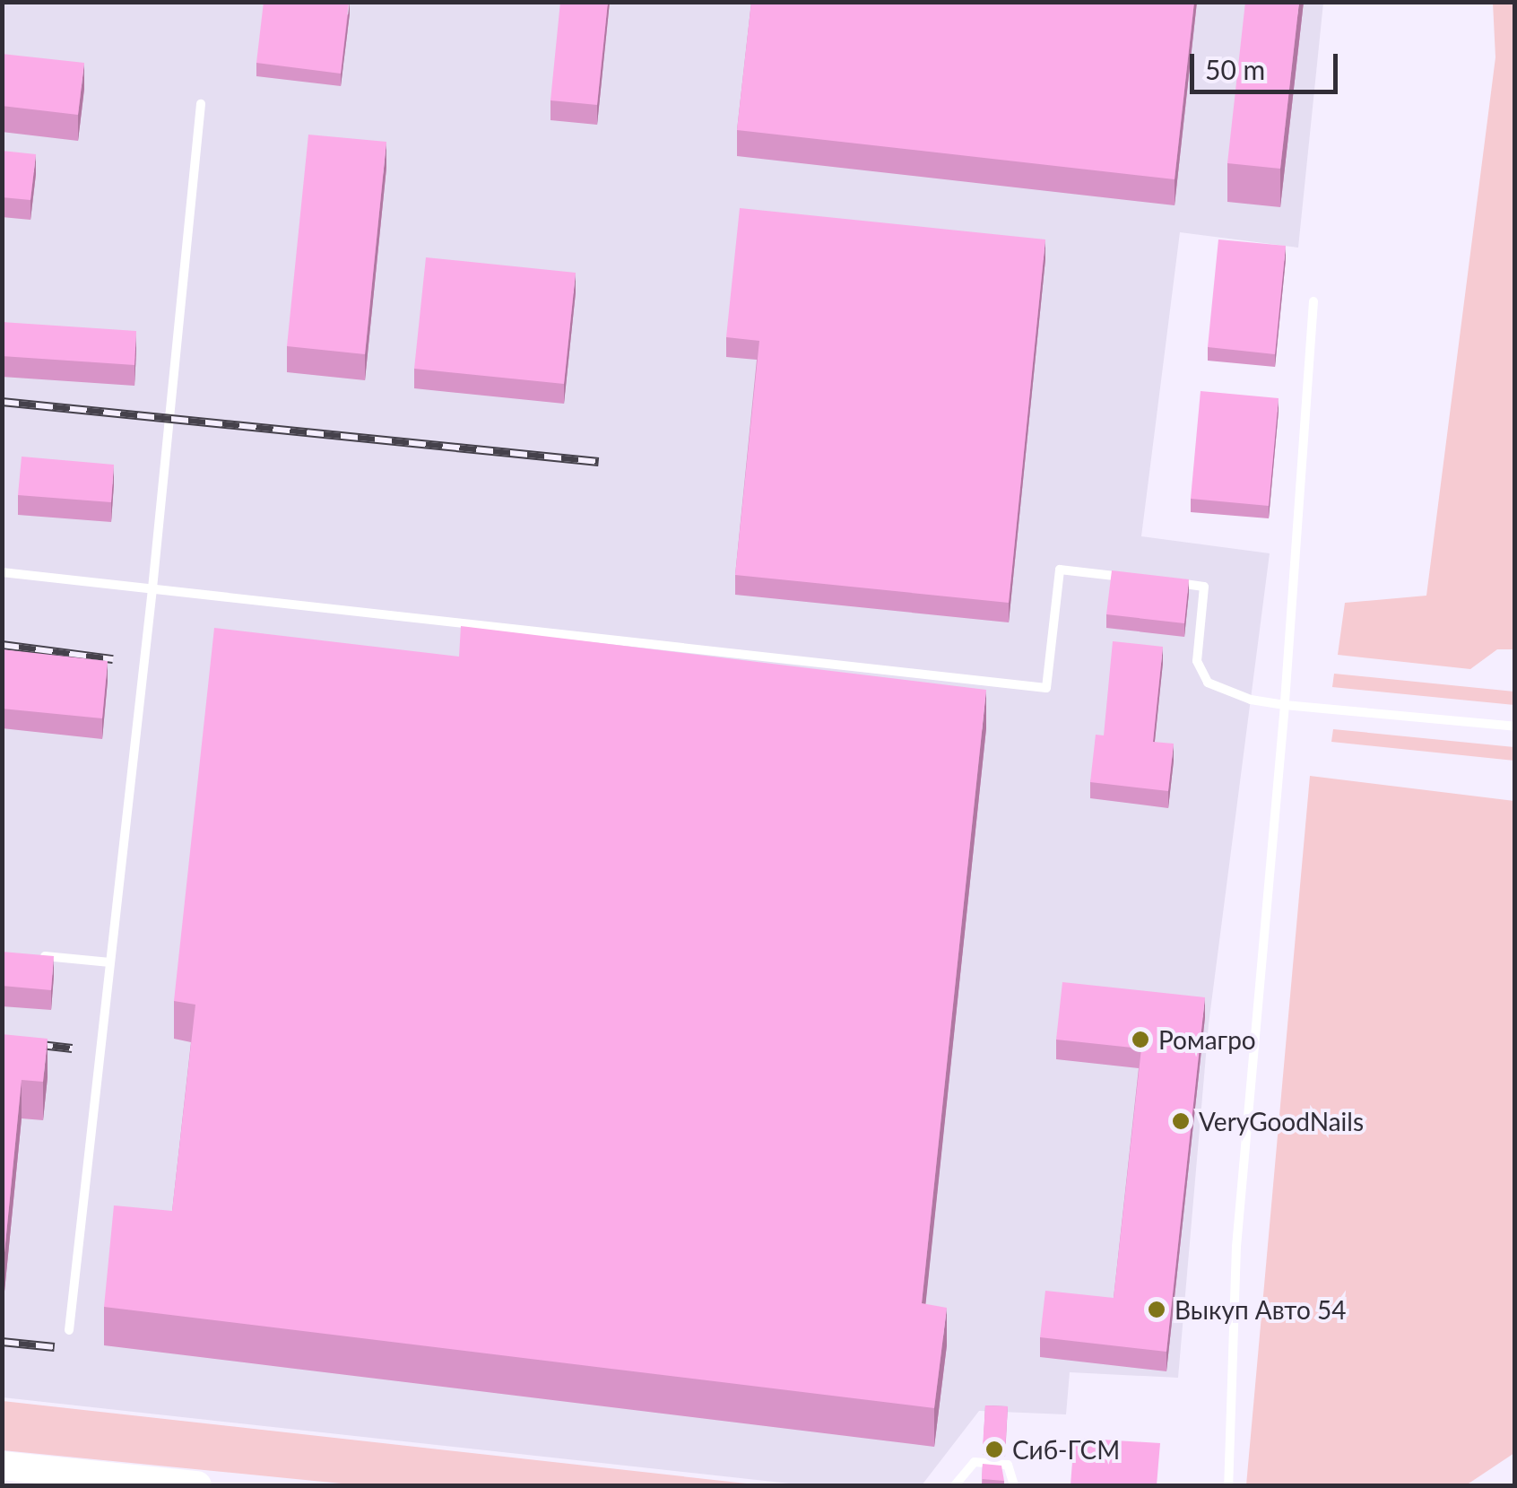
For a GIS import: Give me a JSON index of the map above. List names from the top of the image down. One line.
{"places":["Ромагро","VeryGoodNails","Выкуп Авто 54","Сиб-ГСМ"],"scale_bar":"50 m"}
